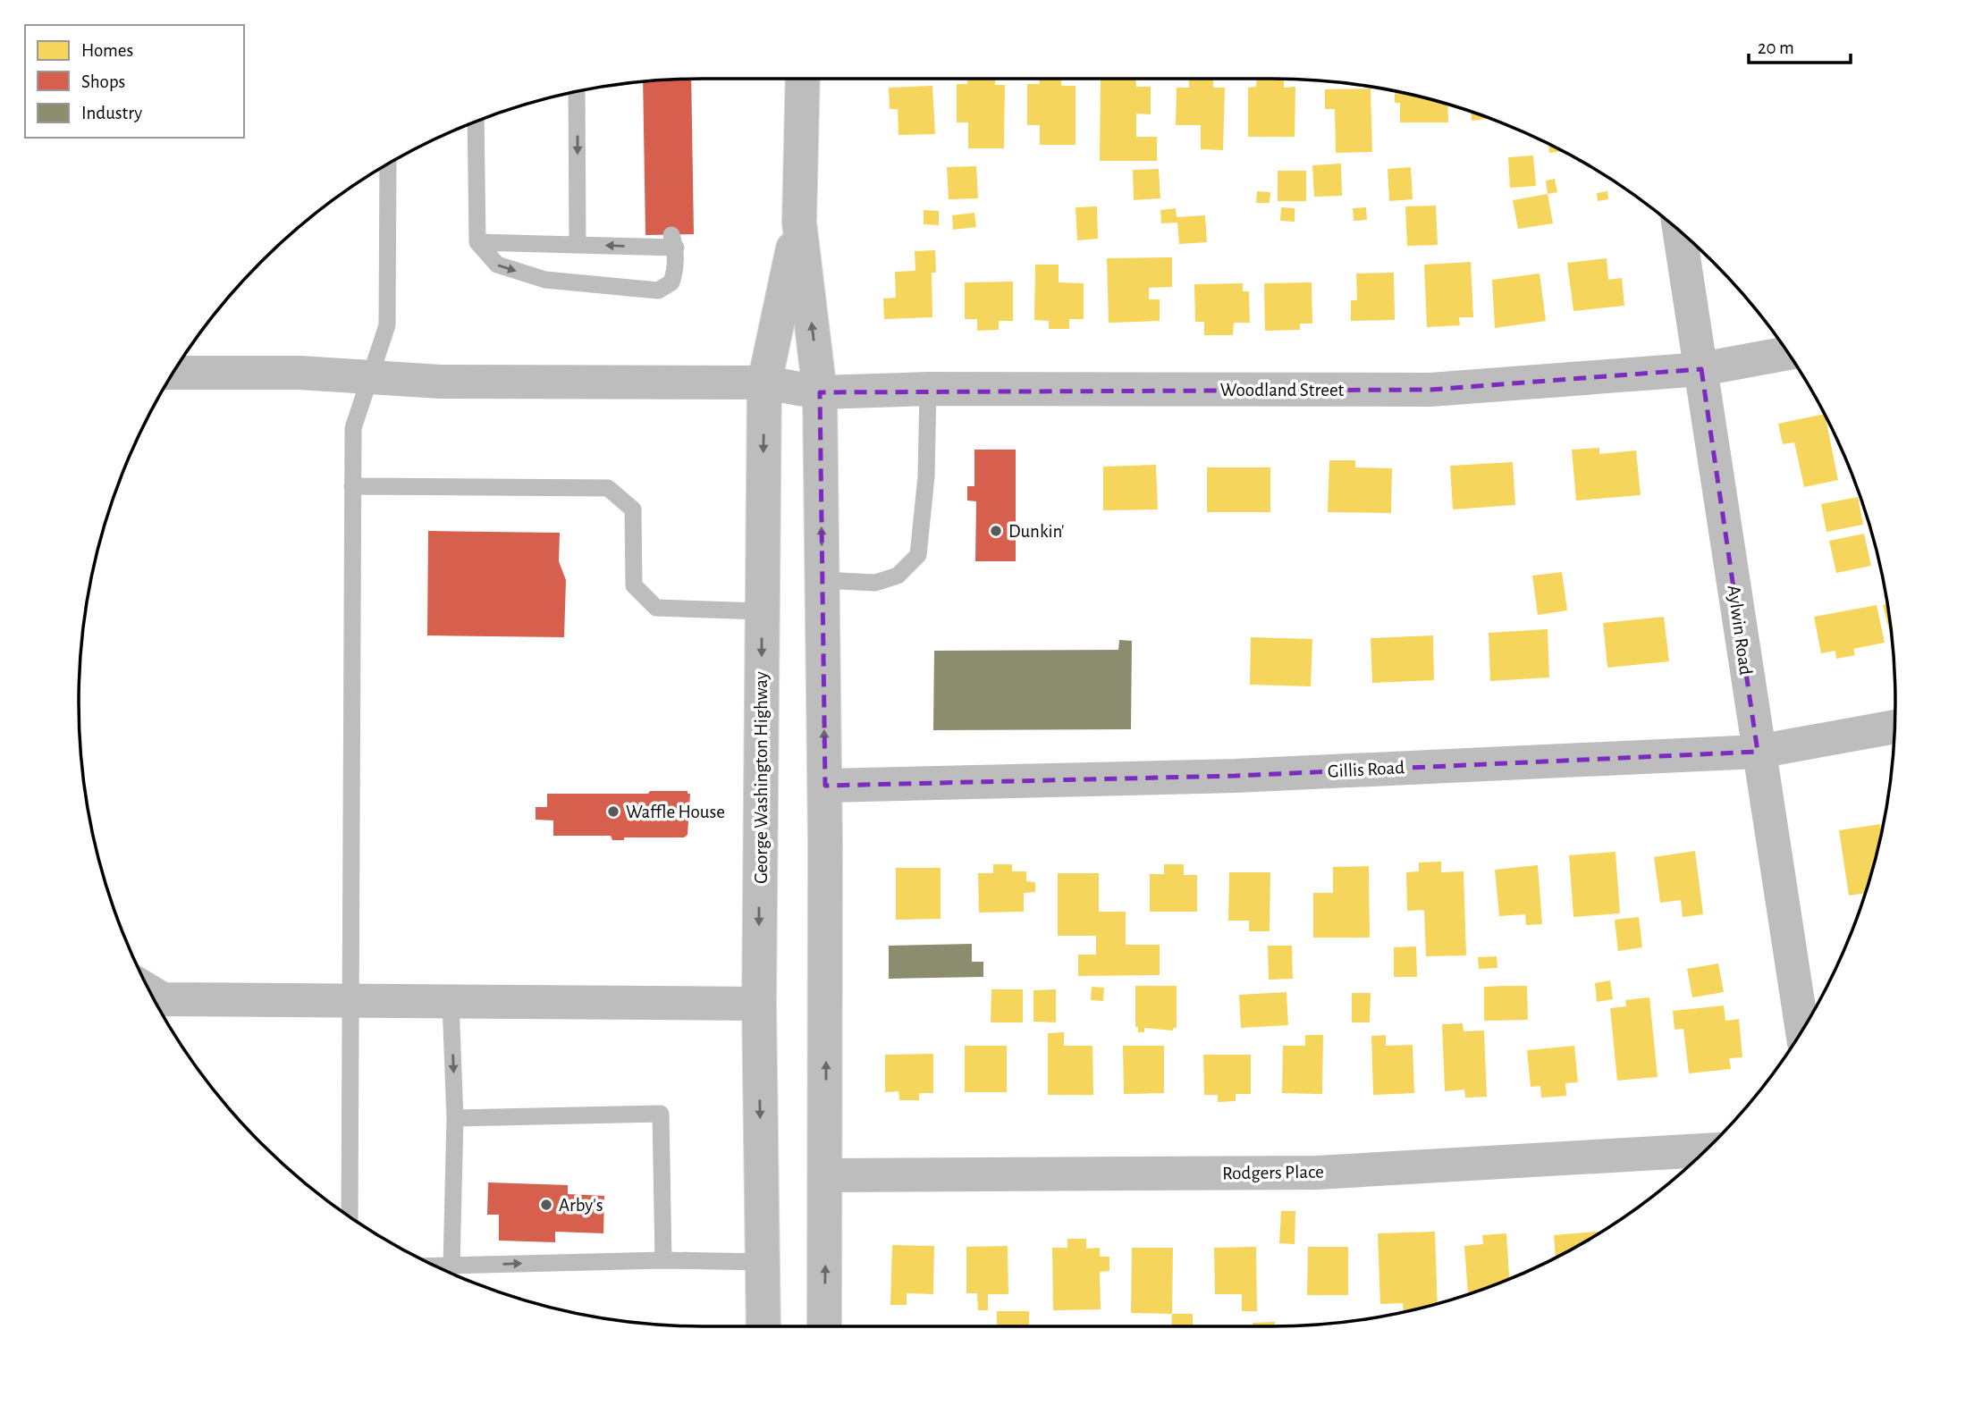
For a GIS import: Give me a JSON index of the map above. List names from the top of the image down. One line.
{"streets":{"street":["Woodland Street","Aylwin Road","Gillis Road","George Washington Highway","Rodgers Place"]},"crossings":[["Woodland Street","Aylwin Road"],["Woodland Street","George Washington Highway"],["Aylwin Road","Gillis Road"],["Gillis Road","George Washington Highway"],["George Washington Highway","Rodgers Place"]],"places":["Dunkin'","Waffle House","Arby's"],"legend":["Homes","Shops","Industry"],"scale_bar":"20 m"}
